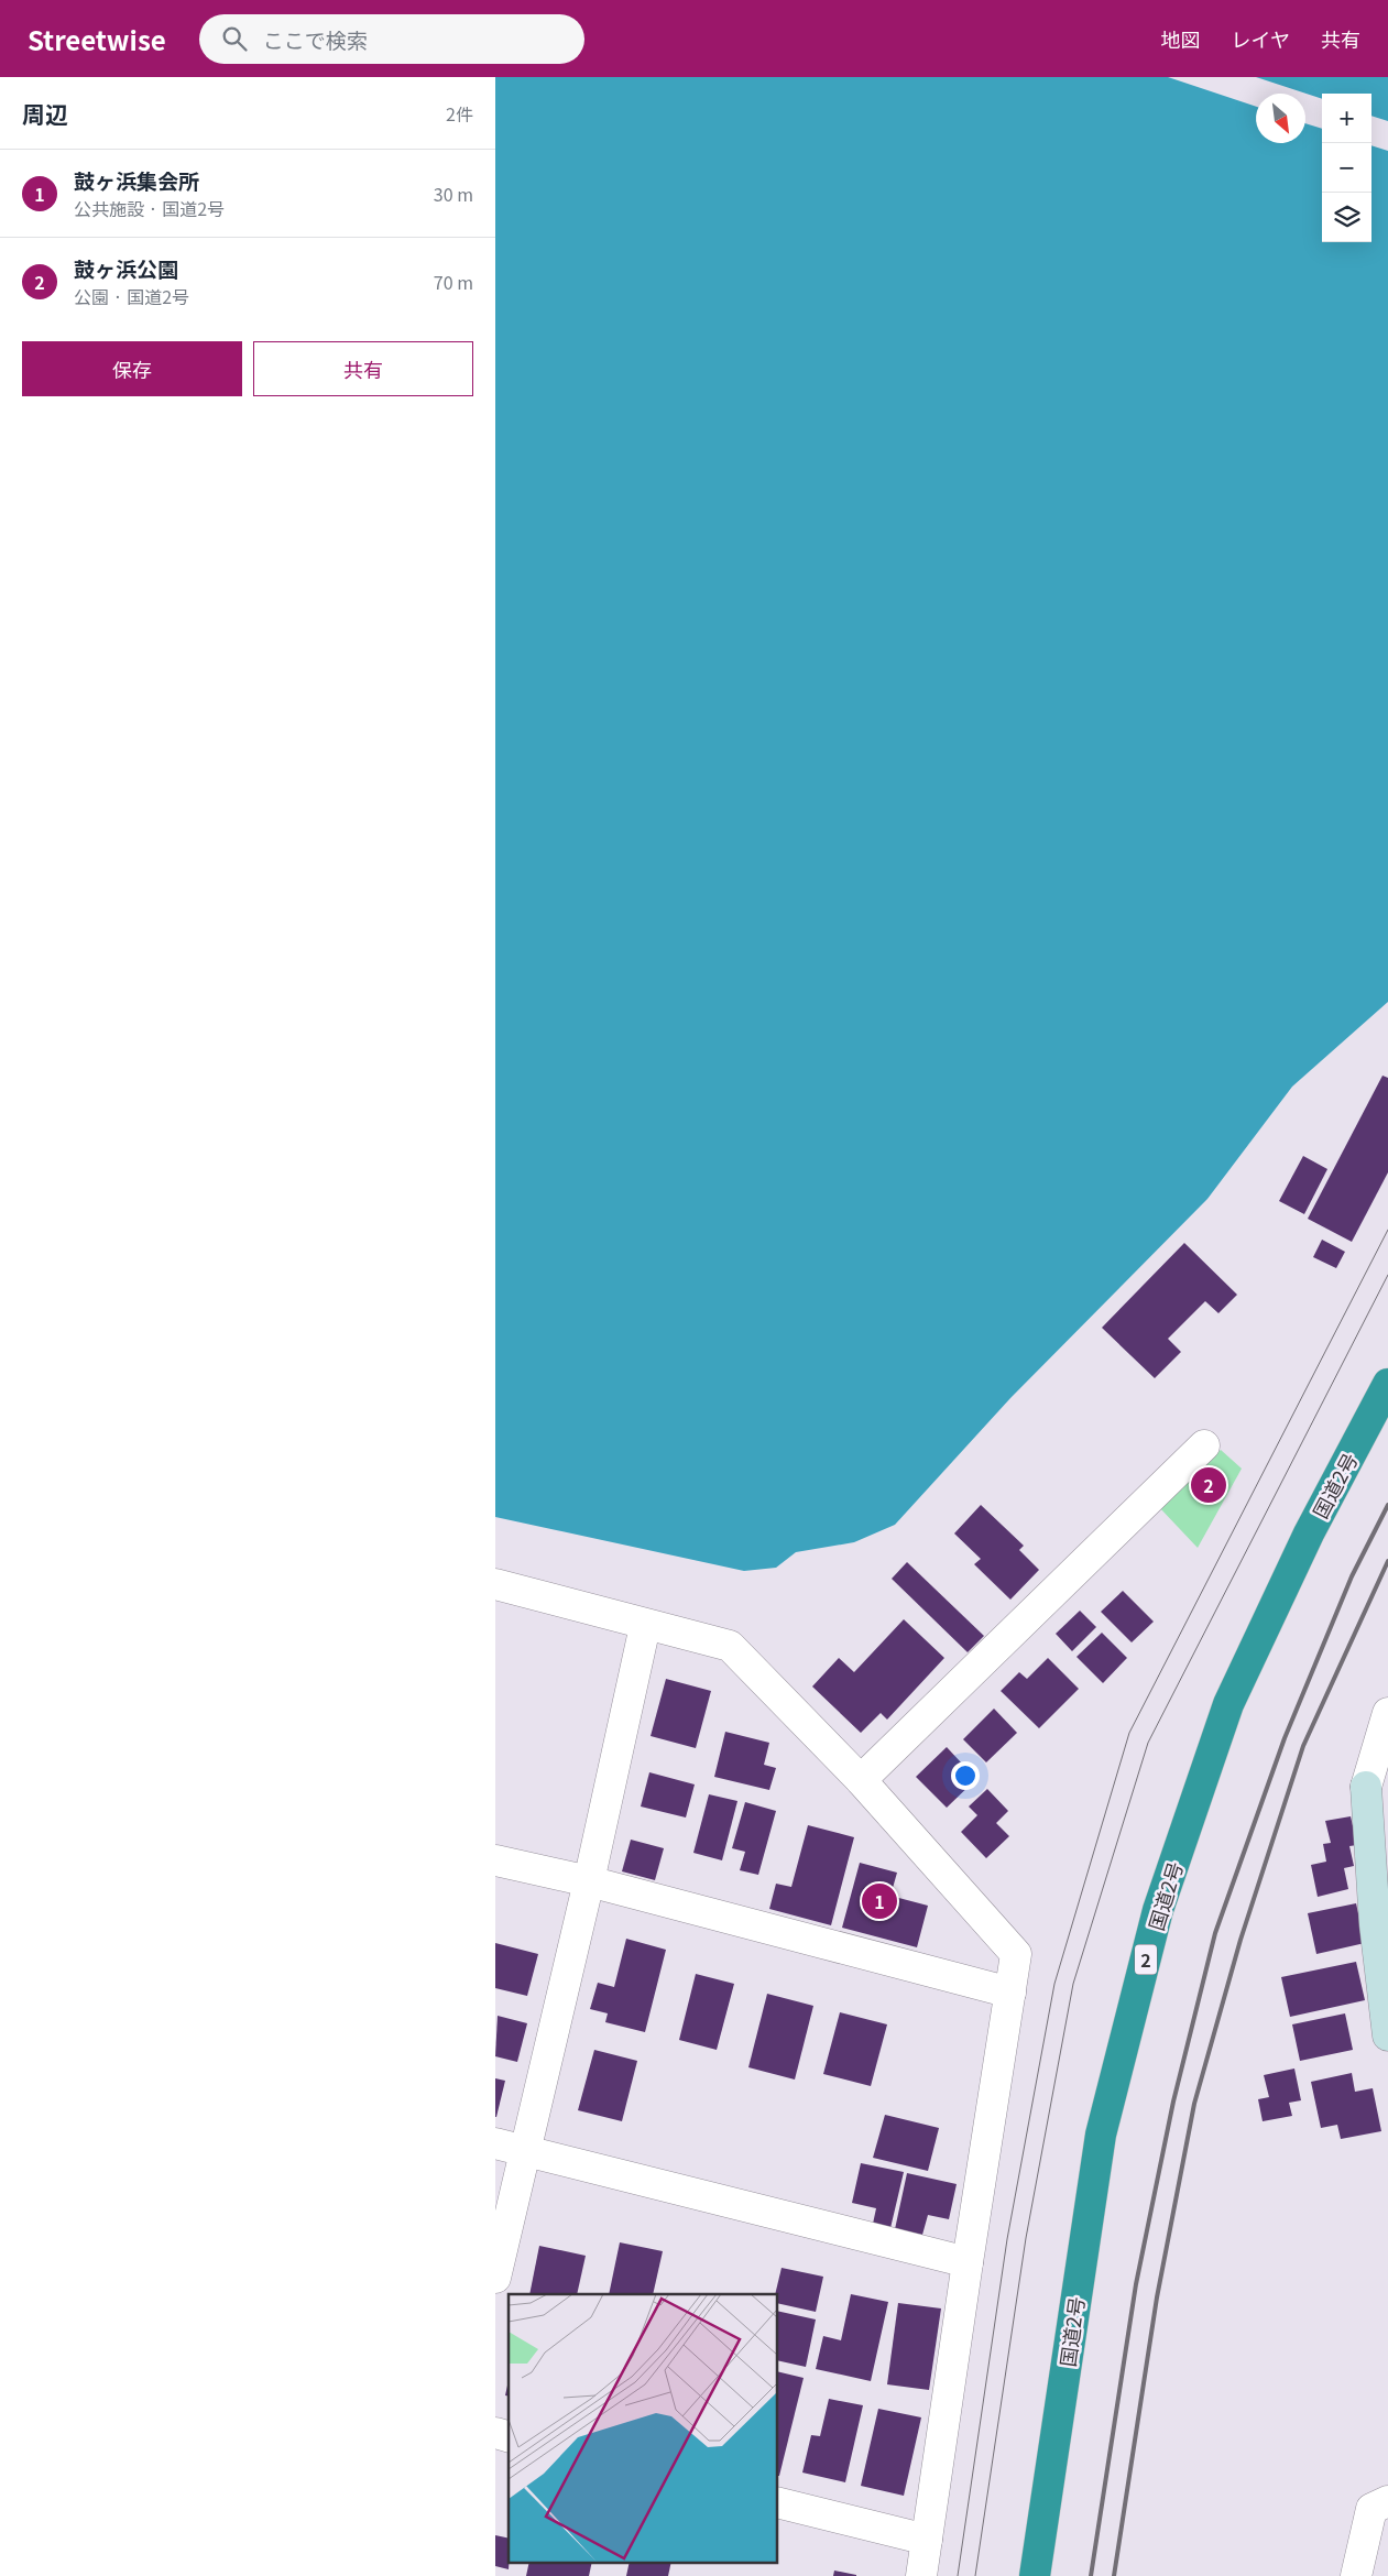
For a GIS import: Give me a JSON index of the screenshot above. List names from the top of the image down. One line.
{"streets":{"highway":["国道2号","2"]},"north":"bottom right","page":{"header":"Streetwise","search":"ここで検索","nav":["地図","レイヤ","共有"],"heading":["周辺","2件"],"map_buttons":["+","−"],"list":[{"mark":"1","name":"鼓ヶ浜集会所","note":"公共施設 · 国道2号","value":"30 m"},{"mark":"2","name":"鼓ヶ浜公園","note":"公園 · 国道2号","value":"70 m"}],"buttons":["保存","共有"],"pins":["2","1"]}}
